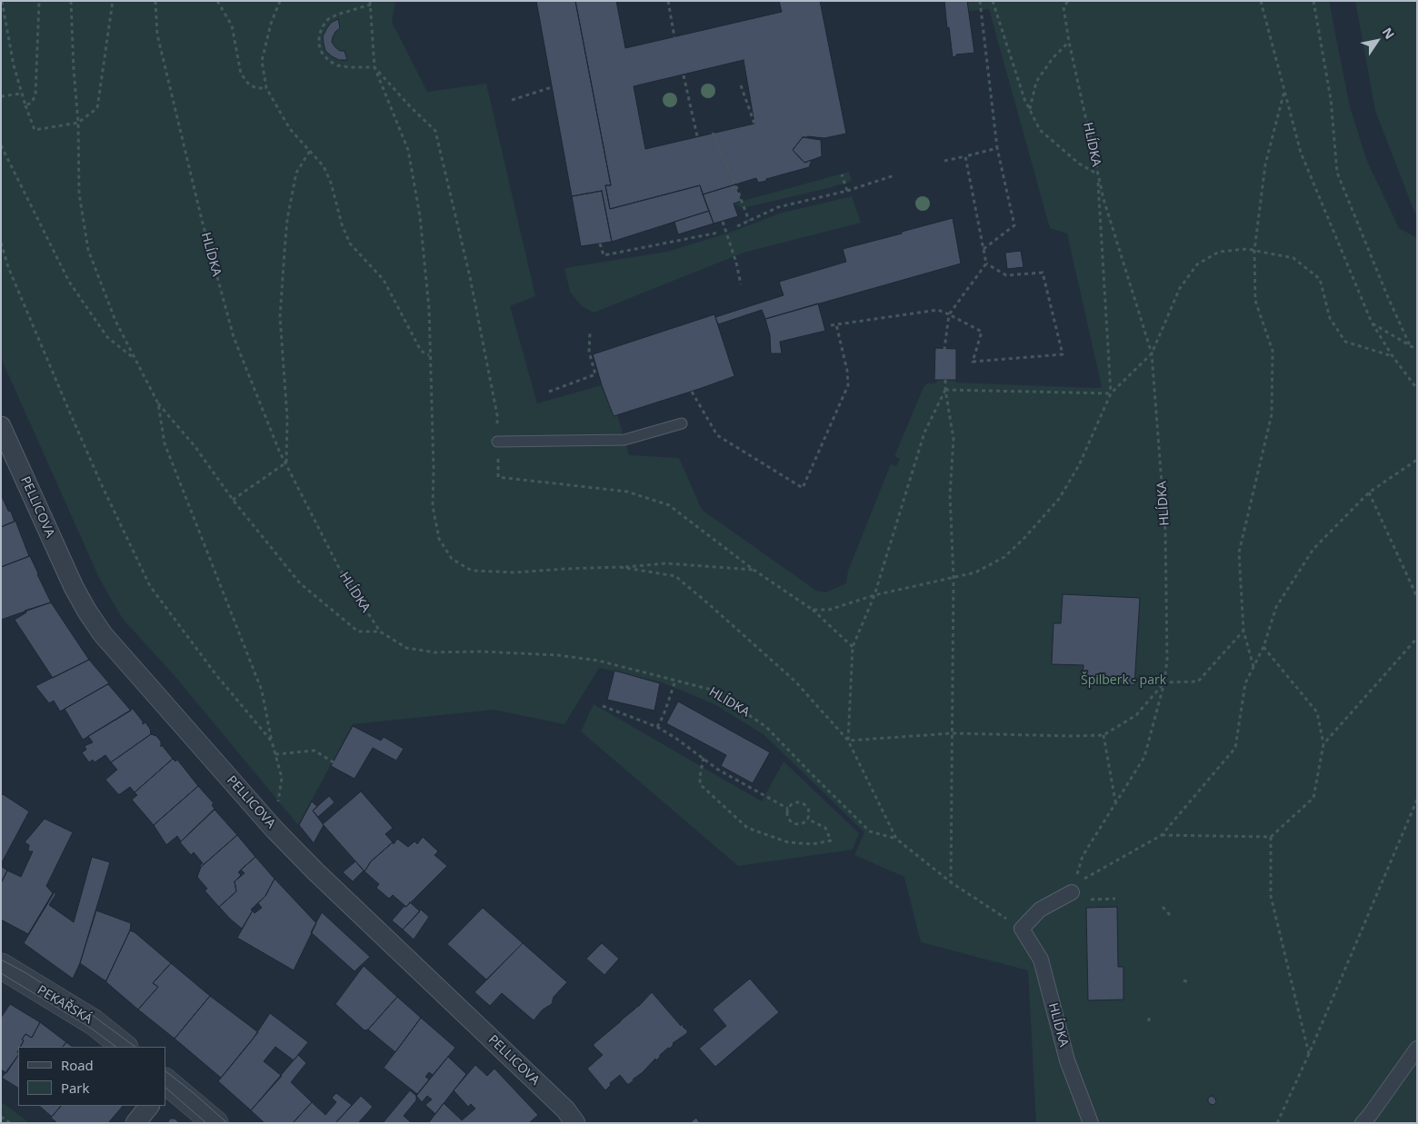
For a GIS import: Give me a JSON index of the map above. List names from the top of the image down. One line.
{"streets":{"street":["HLÍDKA","PELLICOVA","PEKAŘSKÁ"]},"parks":["Špilberk - park"],"legend":["Road","Park"],"north":"top right"}
